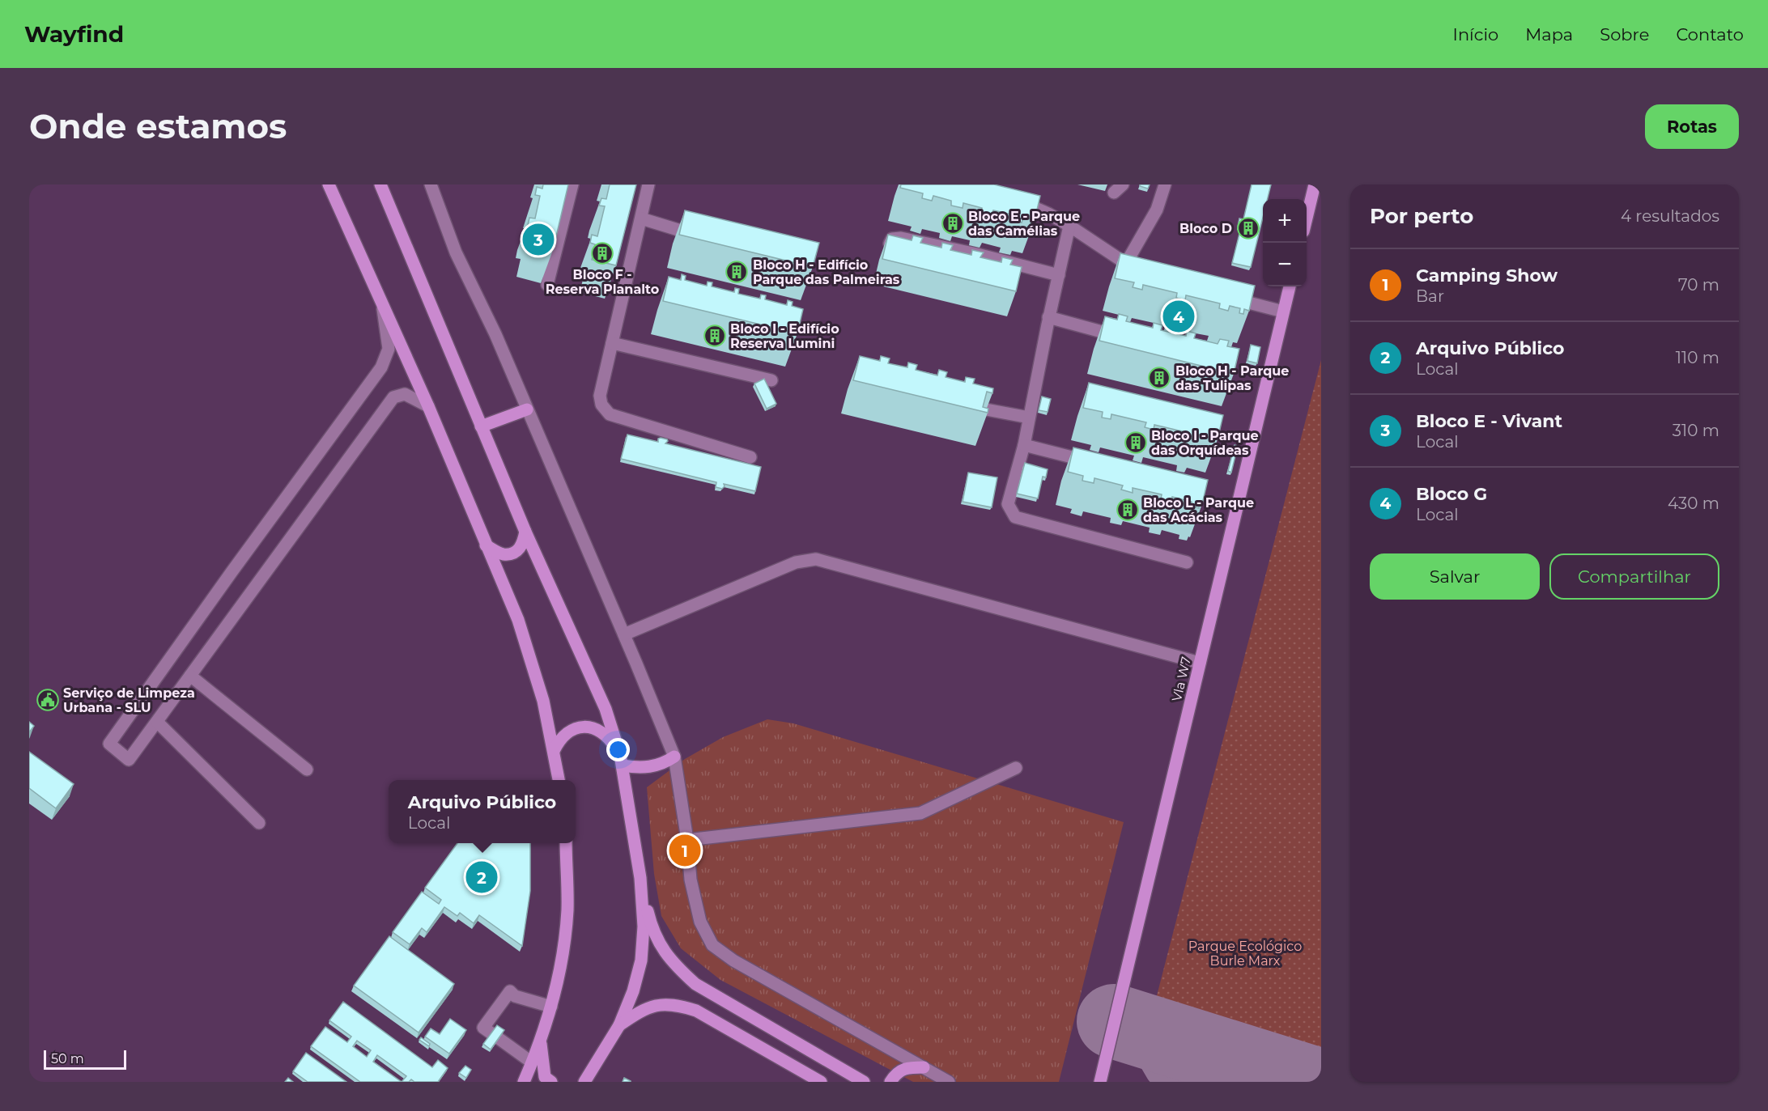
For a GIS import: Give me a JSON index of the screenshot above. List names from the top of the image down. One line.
{"streets":{"main road":["Vla W7"]},"parks":["Parque Ecológico Burle Marx"],"places":{"building":["Bloco E - Parque das Camélias","Bloco D","Bloco F - Reserva Planalto","Bloco H - Edifício Parque das Palmeiras","Bloco I - Edifício Reserva Lumini","Bloco H - Parque das Tulipas","Bloco I - Parque das Orquídeas","Bloco L - Parque das Acácias"],"public building":["Serviço de Limpeza Urbana - SLU"]},"scale_bar":"50 m","page":{"header":"Wayfind","nav":["Início","Mapa","Sobre","Contato"],"buttons":["Rotas",["Salvar","Compartilhar"]],"title":"Onde estamos","heading":["Por perto","4 resultados"],"map_buttons":["+","−"],"pins":["3","4","1","2"],"list":[{"mark":"1","name":"Camping Show","note":"Bar","value":"70 m"},{"mark":"2","name":"Arquivo Público","note":"Local","value":"110 m"},{"mark":"3","name":"Bloco E - Vivant","note":"Local","value":"310 m"},{"mark":"4","name":"Bloco G","note":"Local","value":"430 m"}],"popup":["Arquivo Público","Local"],"scale":"50 m"}}
